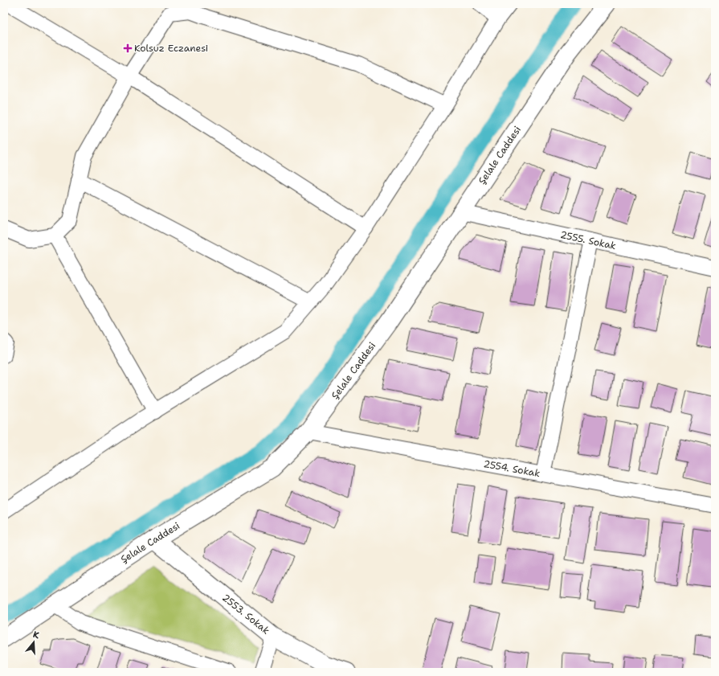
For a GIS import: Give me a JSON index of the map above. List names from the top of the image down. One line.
{"streets":{"street":["Şelale Caddesi","2555. Sokak","2554. Sokak","2553. Sokak"]},"crossings":[["Şelale Caddesi","2555. Sokak"],["Şelale Caddesi","2554. Sokak"],["Şelale Caddesi","2553. Sokak"]],"places":{"health":["Kolsuz Eczanesi"]},"north":"top"}
